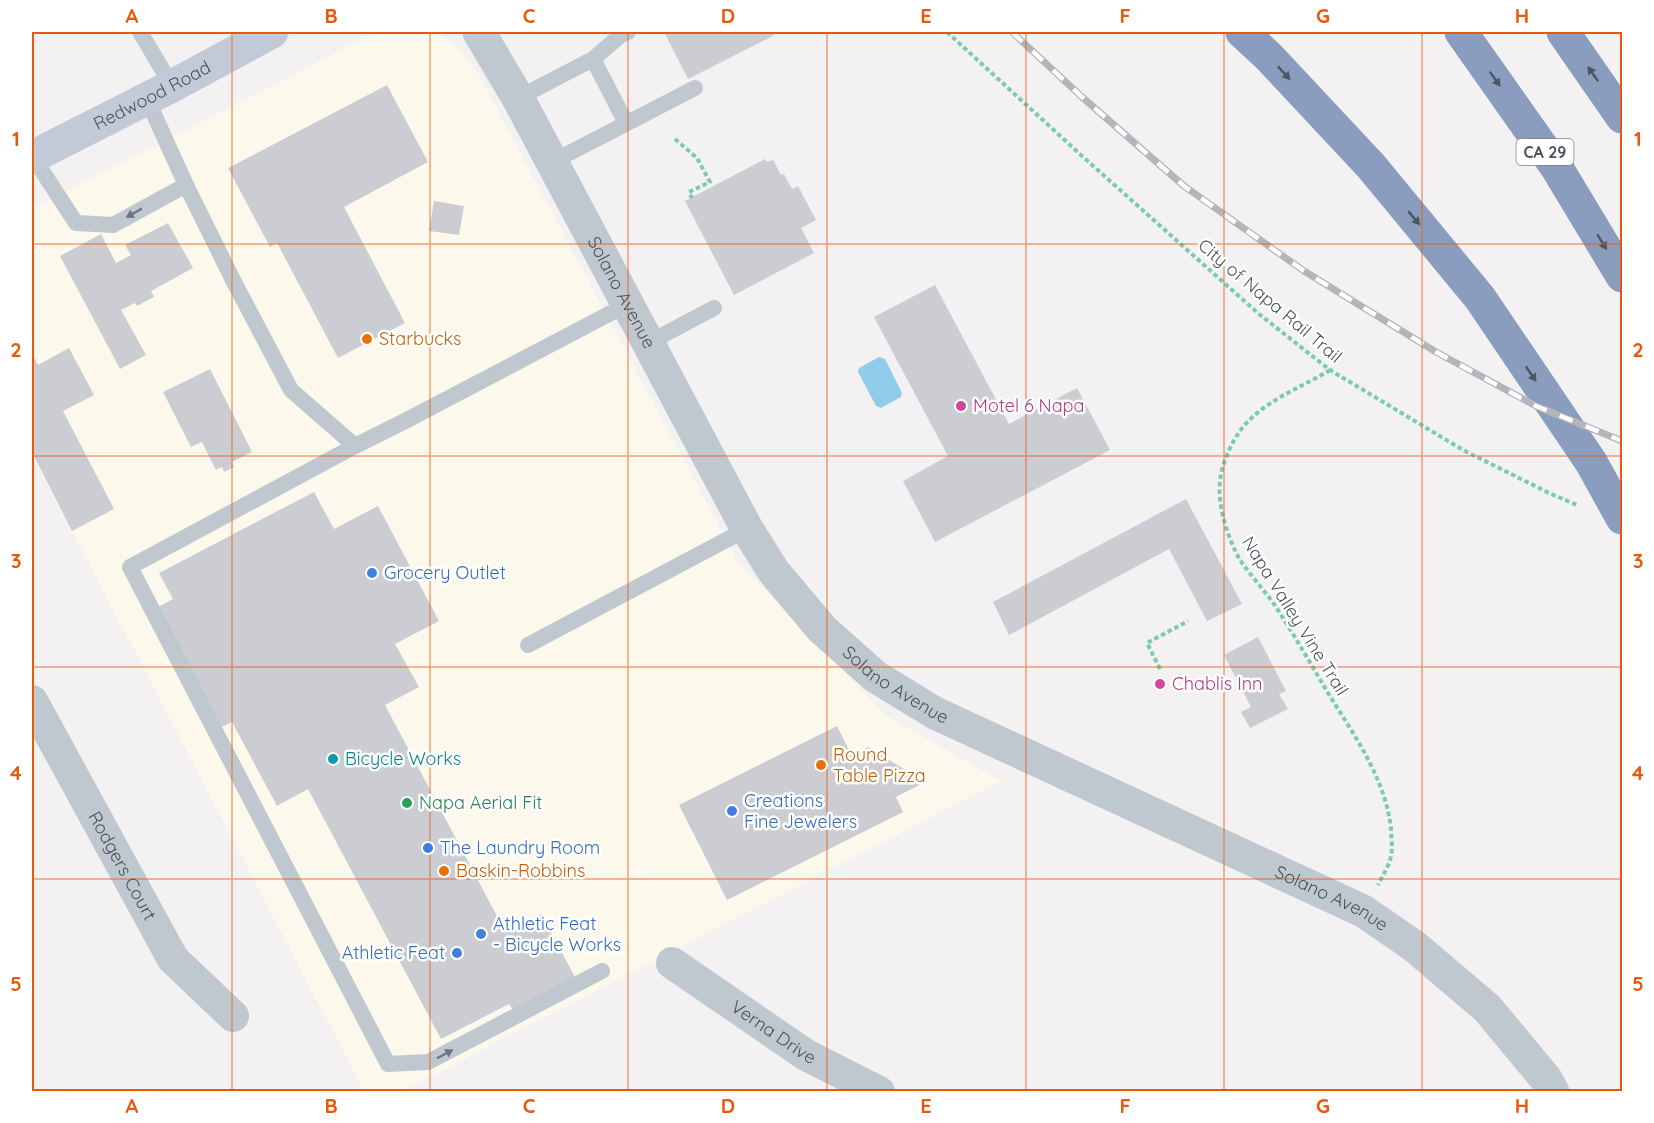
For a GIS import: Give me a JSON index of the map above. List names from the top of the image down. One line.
{"streets":{"highway":["CA 29"],"main road":["Redwood Road"],"street":["Solano Avenue","Rodgers Court","Verna Drive"],"path":["City of Napa Rail Trail","Napa Valley Vine Trail"]},"crossings":[["Solano Avenue","Napa Valley Vine Trail"],["City of Napa Rail Trail","Napa Valley Vine Trail"]],"places":["Starbucks","Motel 6 Napa","Grocery Outlet","Chablis Inn","Bicycle Works","Round Table Pizza","Napa Aerial Fit","Creations Fine Jewelers","The Laundry Room","Baskin-Robbins","Athletic Feat - Bicycle Works","Athletic Feat"],"grid":{"columns":["A","B","C","D","E","F","G","H"],"rows":["1","2","3","4","5"]}}
